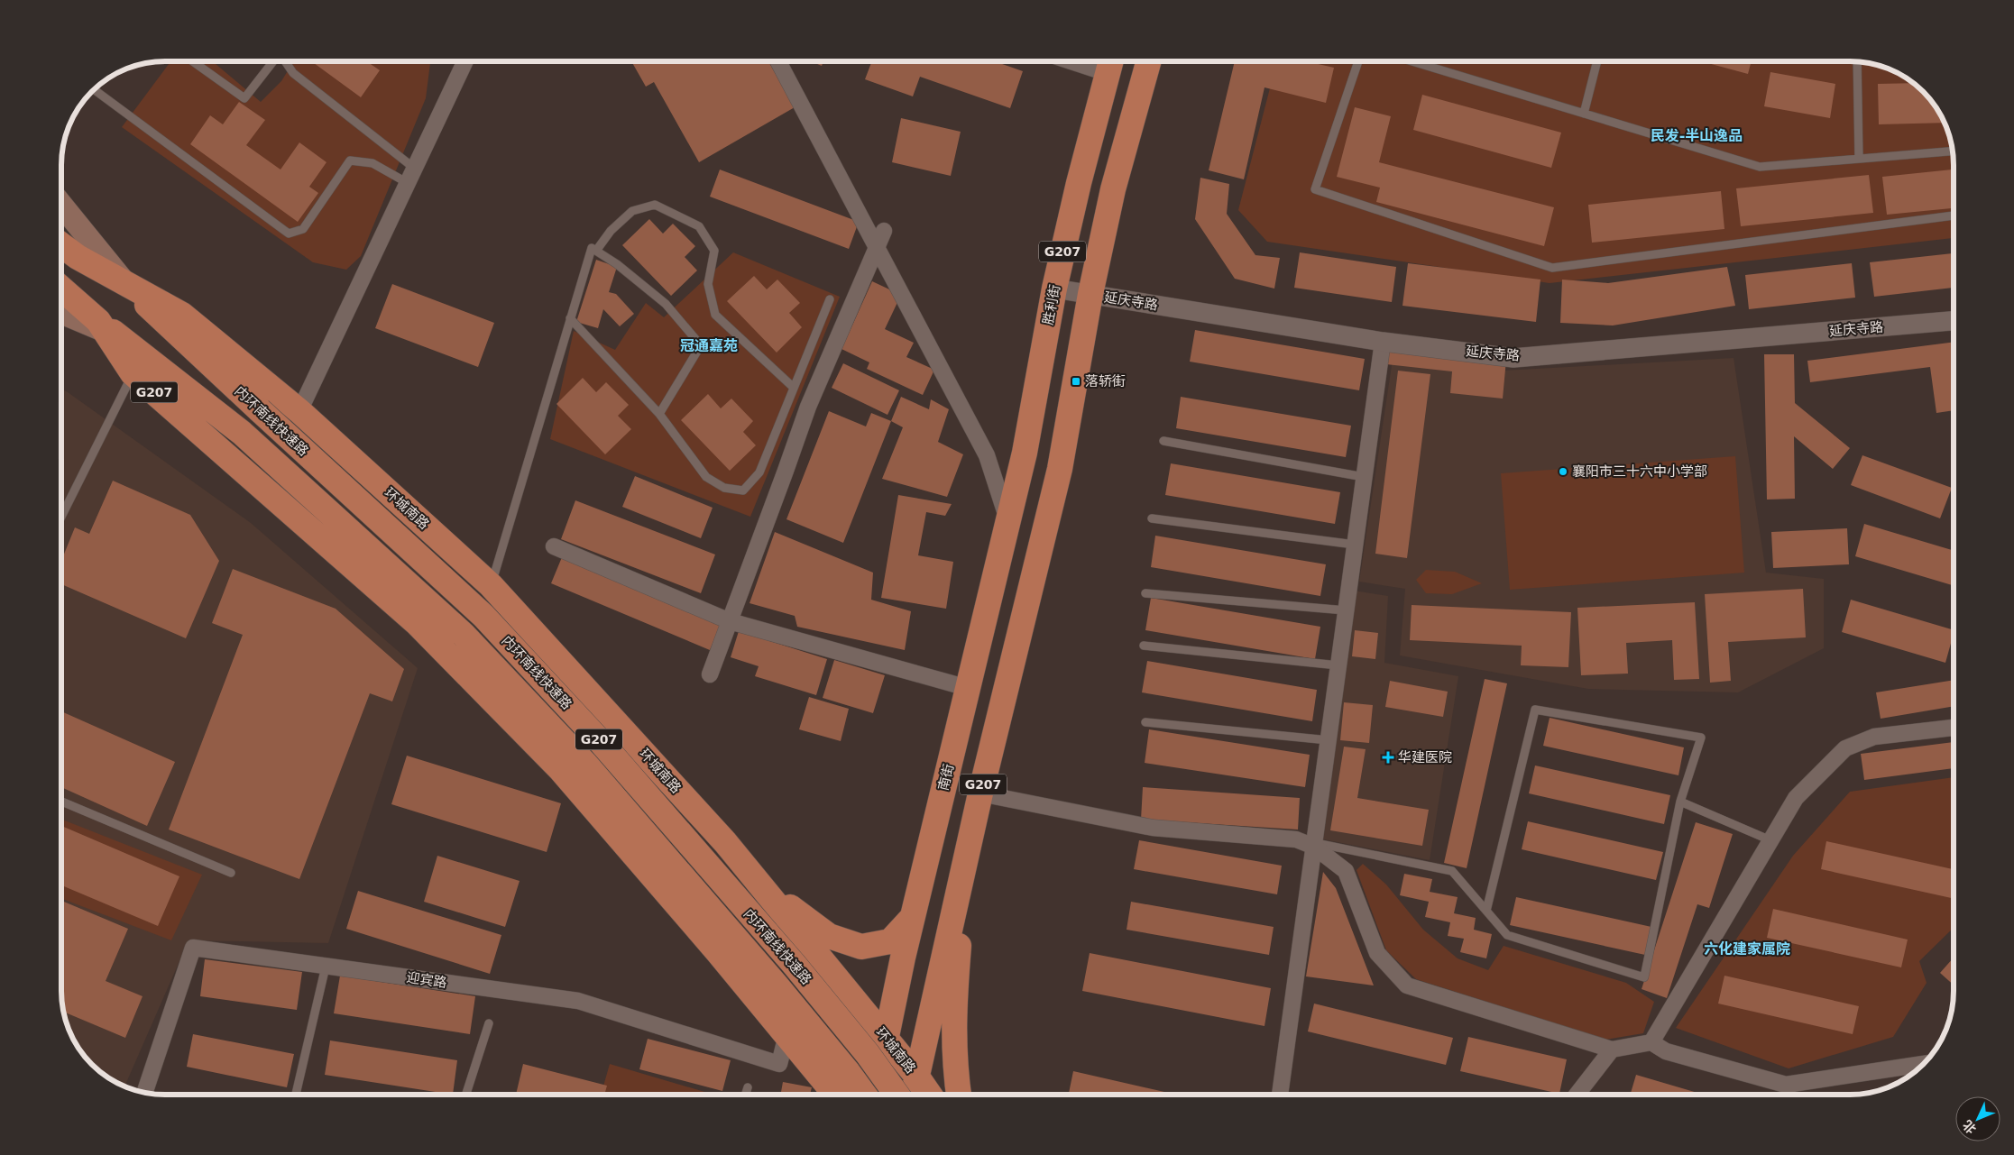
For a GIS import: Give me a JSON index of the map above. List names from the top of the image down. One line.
{"streets":{"highway":["G207","胜利街","内环南线快速路","环城南路","南街"],"street":["延庆寺路","迎宾路"]},"crossings":[["G207","延庆寺路"],["G207","环城南路"],["延庆寺路","胜利街"],["胜利街","南街"],["内环南线快速路","环城南路"],["内环南线快速路","迎宾路"],["环城南路","南街"]],"districts":["民发-半山逸品","冠通嘉苑","六化建家属院"],"places":{"transit":["落轿街"],"other":["襄阳市三十六中小学部"],"health":["华建医院"]},"north":"bottom left"}
